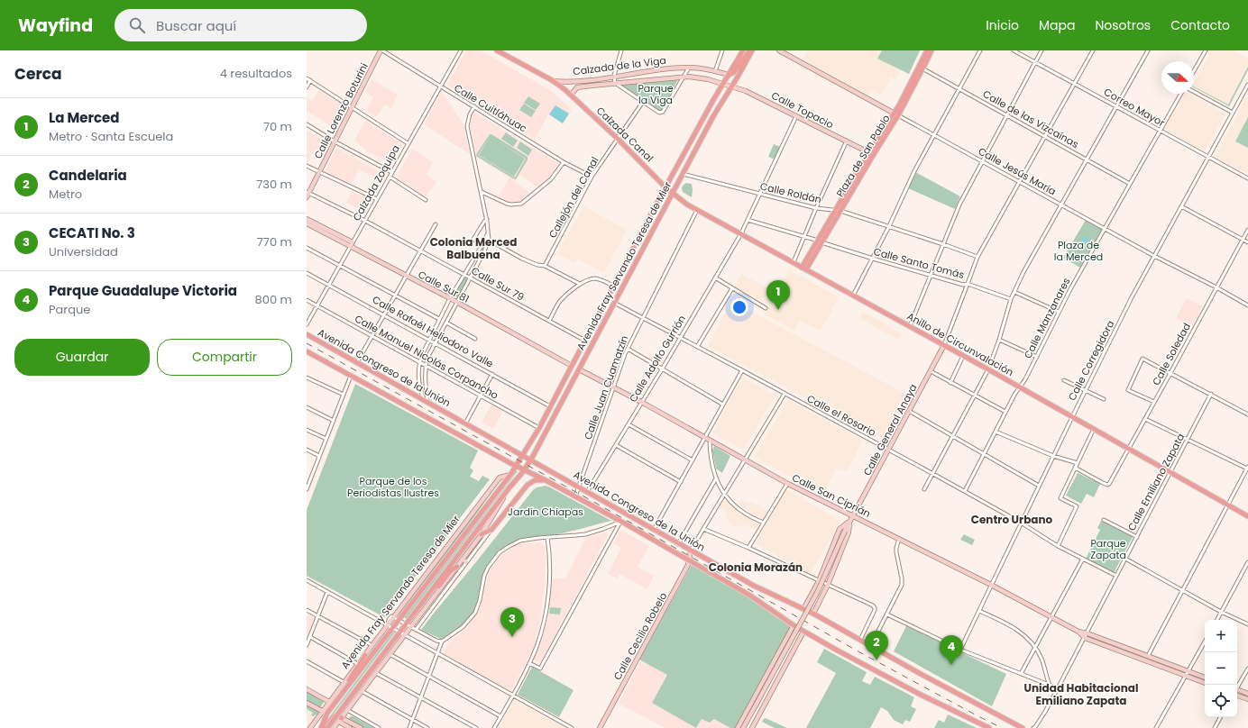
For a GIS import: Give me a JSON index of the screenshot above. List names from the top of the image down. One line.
{"streets":{"main road":["Calzada de la Viga","Calzada Canal","Plaza de San Pablo","Avenida Fray Servando Teresa de Mier","Anillo de Circunvalación","Avenida Congreso de la Unión"],"street":["Correo Mayor","Calle Cuitláhuac","Calle Topacio","Calle Lorenzo Boturini","Calle de las Vizcaínas","Calle Jesús María","Calzada Zoquipa","Calle Roldán","Callejón del Canal","Calle Santo Tomás","Calle Sur 79","Calle Sur 81","Calle Manzanares","Calle Rafaél Heliodoro Valle","Calle Soledad","Calle Manuel Nicolás Corpancho","Calle Adolfo Gurrión","Calle Corregidora","Calle Juan Cuamatzín","Calle el Rosario","Calle General Anaya","Calle Emiliano Zapata","Calle San Ciprián","Calle Cecilio Robelo"]},"crossings":[["Calzada de la Viga","Calle Topacio"],["Calzada de la Viga","Calzada Canal"],["Calzada de la Viga","Callejón del Canal"],["Calzada de la Viga","Avenida Fray Servando Teresa de Mier"],["Correo Mayor","Calle Manzanares"],["Correo Mayor","Calle Corregidora"],["Calle Cuitláhuac","Calle Lorenzo Boturini"],["Calle Cuitláhuac","Calzada Zoquipa"],["Calle Cuitláhuac","Callejón del Canal"],["Calle Topacio","Plaza de San Pablo"],["Calle Topacio","Avenida Fray Servando Teresa de Mier"],["Calle Topacio","Calle Adolfo Gurrión"],["Calle Lorenzo Boturini","Calle Sur 79"],["Calle de las Vizcaínas","Plaza de San Pablo"],["Calle de las Vizcaínas","Calle Manzanares"],["Calzada Canal","Callejón del Canal"],["Calzada Canal","Avenida Fray Servando Teresa de Mier"],["Calzada Canal","Anillo de Circunvalación"],["Plaza de San Pablo","Calle Jesús María"],["Plaza de San Pablo","Calle Roldán"],["Plaza de San Pablo","Calle Santo Tomás"],["Plaza de San Pablo","Anillo de Circunvalación"],["Calle Jesús María","Calle Manzanares"],["Calle Jesús María","Calle Soledad"],["Calle Jesús María","Calle Corregidora"],["Calzada Zoquipa","Calle Sur 79"],["Calzada Zoquipa","Calle Sur 81"],["Calzada Zoquipa","Calle Rafaél Heliodoro Valle"],["Calzada Zoquipa","Calle Manuel Nicolás Corpancho"],["Calle Roldán","Avenida Fray Servando Teresa de Mier"],["Calle Roldán","Calle Adolfo Gurrión"],["Calle Santo Tomás","Calle Adolfo Gurrión"],["Avenida Fray Servando Teresa de Mier","Calle Sur 79"],["Avenida Fray Servando Teresa de Mier","Calle Sur 81"],["Avenida Fray Servando Teresa de Mier","Calle Rafaél Heliodoro Valle"],["Avenida Fray Servando Teresa de Mier","Anillo de Circunvalación"],["Avenida Fray Servando Teresa de Mier","Calle Manuel Nicolás Corpancho"],["Avenida Fray Servando Teresa de Mier","Avenida Congreso de la Unión"],["Avenida Fray Servando Teresa de Mier","Calle el Rosario"],["Avenida Fray Servando Teresa de Mier","Calle San Ciprián"],["Calle Manzanares","Anillo de Circunvalación"],["Calle Manzanares","Calle el Rosario"],["Anillo de Circunvalación","Calle Soledad"],["Anillo de Circunvalación","Calle Adolfo Gurrión"],["Anillo de Circunvalación","Calle Corregidora"],["Anillo de Circunvalación","Calle Juan Cuamatzín"],["Anillo de Circunvalación","Calle General Anaya"],["Anillo de Circunvalación","Calle Emiliano Zapata"],["Calle Adolfo Gurrión","Avenida Congreso de la Unión"],["Calle Adolfo Gurrión","Calle el Rosario"],["Calle Adolfo Gurrión","Calle San Ciprián"],["Calle Corregidora","Calle el Rosario"],["Calle Corregidora","Calle San Ciprián"],["Avenida Congreso de la Unión","Calle Juan Cuamatzín"],["Avenida Congreso de la Unión","Calle General Anaya"],["Avenida Congreso de la Unión","Calle Cecilio Robelo"],["Calle Juan Cuamatzín","Calle el Rosario"],["Calle Juan Cuamatzín","Calle San Ciprián"],["Calle el Rosario","Calle General Anaya"],["Calle el Rosario","Calle Emiliano Zapata"],["Calle General Anaya","Calle San Ciprián"],["Calle Emiliano Zapata","Calle San Ciprián"]],"districts":["Colonia Merced Balbuena","Centro Urbano","Colonia Morazán","Unidad Habitacional Emiliano Zapata"],"parks":["Parque la Viga","Plaza de la Merced","Parque de los Periodistas Ilustres","Jardín Chiapas","Parque Zapata"],"north":"right","page":{"header":"Wayfind","search":"Buscar aquí","nav":["Inicio","Mapa","Nosotros","Contacto"],"heading":["Cerca","4 resultados"],"list":[{"mark":"1","name":"La Merced","note":"Metro · Santa Escuela","value":"70 m"},{"mark":"2","name":"Candelaria","note":"Metro","value":"730 m"},{"mark":"3","name":"CECATI No. 3","note":"Universidad","value":"770 m"},{"mark":"4","name":"Parque Guadalupe Victoria","note":"Parque","value":"800 m"}],"pins":["1","3","2","4"],"buttons":["Guardar","Compartir"],"map_buttons":["+","−"]}}
